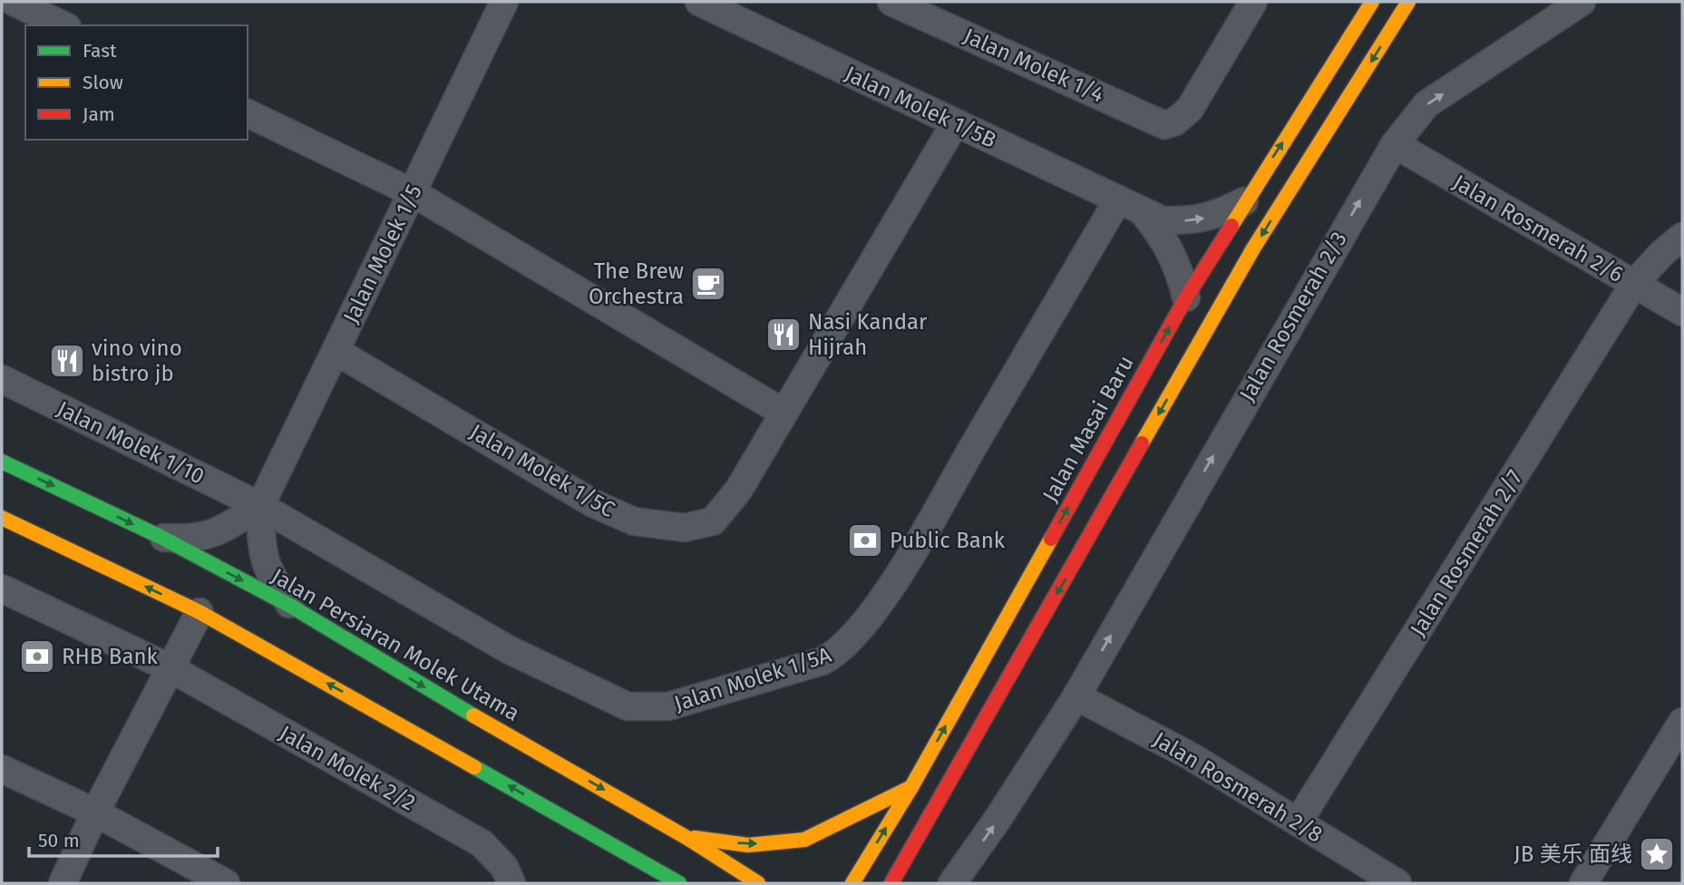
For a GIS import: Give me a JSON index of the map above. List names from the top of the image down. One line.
{"streets":{"main road":["Jalan Masai Baru","Jalan Persiaran Molek Utama"],"street":["Jalan Molek 1/4","Jalan Molek 1/5B","Jalan Rosmerah 2/6","Jalan Molek 1/5","Jalan Rosmerah 2/3","Jalan Molek 1/10","Jalan Molek 1/5C","Jalan Rosmerah 2/7","Jalan Molek 1/5A","Jalan Molek 2/2","Jalan Rosmerah 2/8"]},"crossings":[["Jalan Molek 1/5B","Jalan Masai Baru"],["Jalan Molek 1/5B","Jalan Molek 1/5C"],["Jalan Molek 1/5B","Jalan Molek 1/5A"],["Jalan Rosmerah 2/6","Jalan Rosmerah 2/3"],["Jalan Rosmerah 2/6","Jalan Rosmerah 2/7"],["Jalan Molek 1/5","Jalan Molek 1/10"],["Jalan Molek 1/5","Jalan Molek 1/5C"],["Jalan Molek 1/5","Jalan Persiaran Molek Utama"],["Jalan Molek 1/5","Jalan Molek 1/5A"],["Jalan Rosmerah 2/3","Jalan Rosmerah 2/8"],["Jalan Molek 1/10","Jalan Molek 1/5A"],["Jalan Rosmerah 2/7","Jalan Rosmerah 2/8"]],"one_way":["Jalan Rosmerah 2/3"],"places":{"cafe":["The Brew Orchestra"],"restaurant":["Nasi Kandar Hijrah","vino vino bistro jb"],"bank":["Public Bank","RHB Bank"],"place":["JB 美乐 面线"]},"legend":["Fast","Slow","Jam"],"scale_bar":"50 m"}
